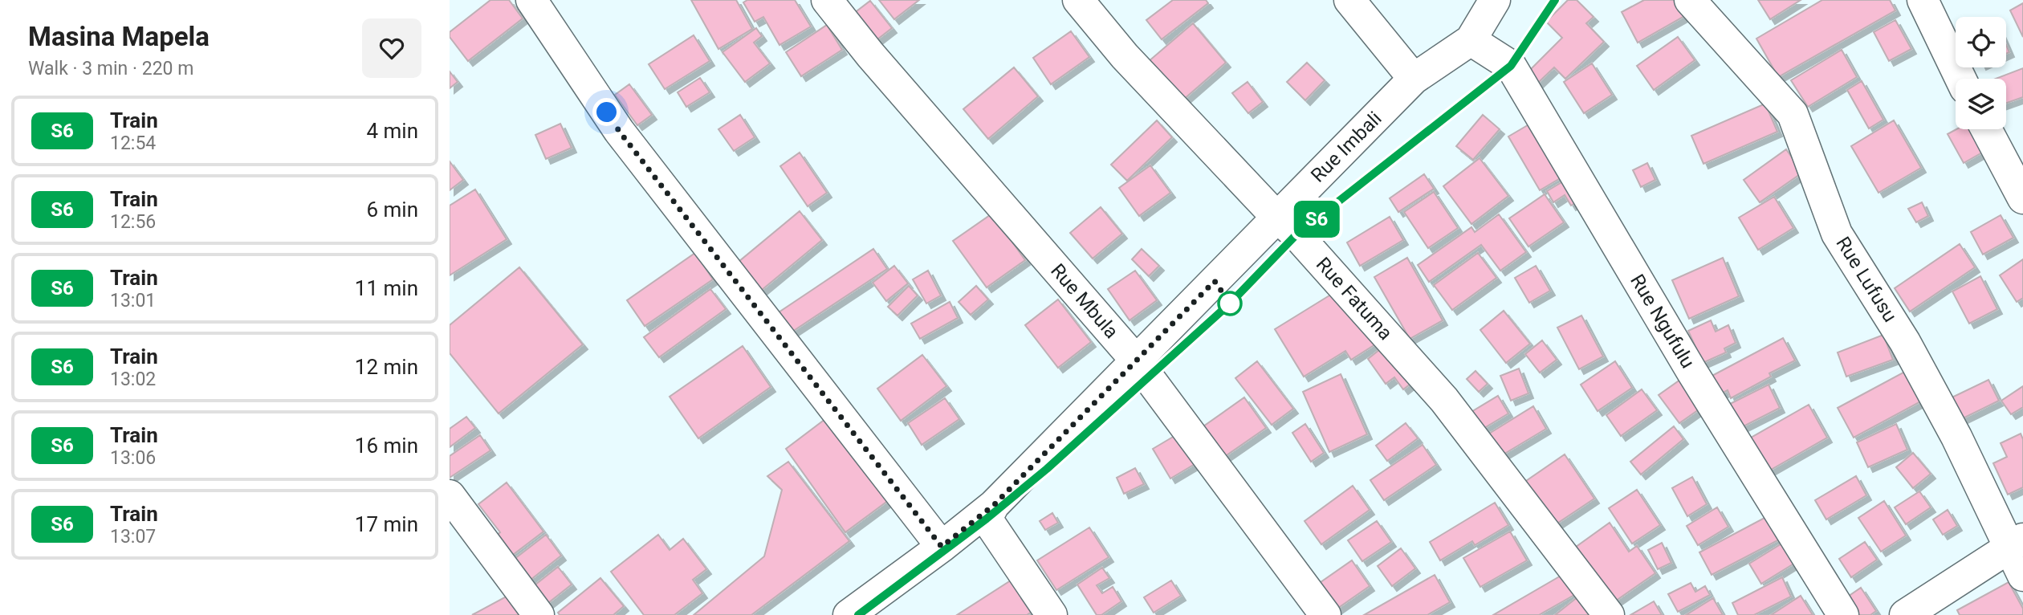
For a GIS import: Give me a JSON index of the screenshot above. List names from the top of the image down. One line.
{"streets":{"street":["Rue Imbali","Rue Lufusu","Rue Fatuma","Rue Mbula","Rue Ngufulu"]},"crossings":[["Rue Imbali","Rue Fatuma"],["Rue Imbali","Rue Mbula"],["Rue Imbali","Rue Ngufulu"]],"page":{"heading":["Masina Mapela","Walk · 3 min · 220 m"],"on_map":"S6","list":[{"mark":"S6","name":"Train","note":"12:54","value":"4 min"},{"mark":"S6","name":"Train","note":"12:56","value":"6 min"},{"mark":"S6","name":"Train","note":"13:01","value":"11 min"},{"mark":"S6","name":"Train","note":"13:02","value":"12 min"},{"mark":"S6","name":"Train","note":"13:06","value":"16 min"},{"mark":"S6","name":"Train","note":"13:07","value":"17 min"}]}}
